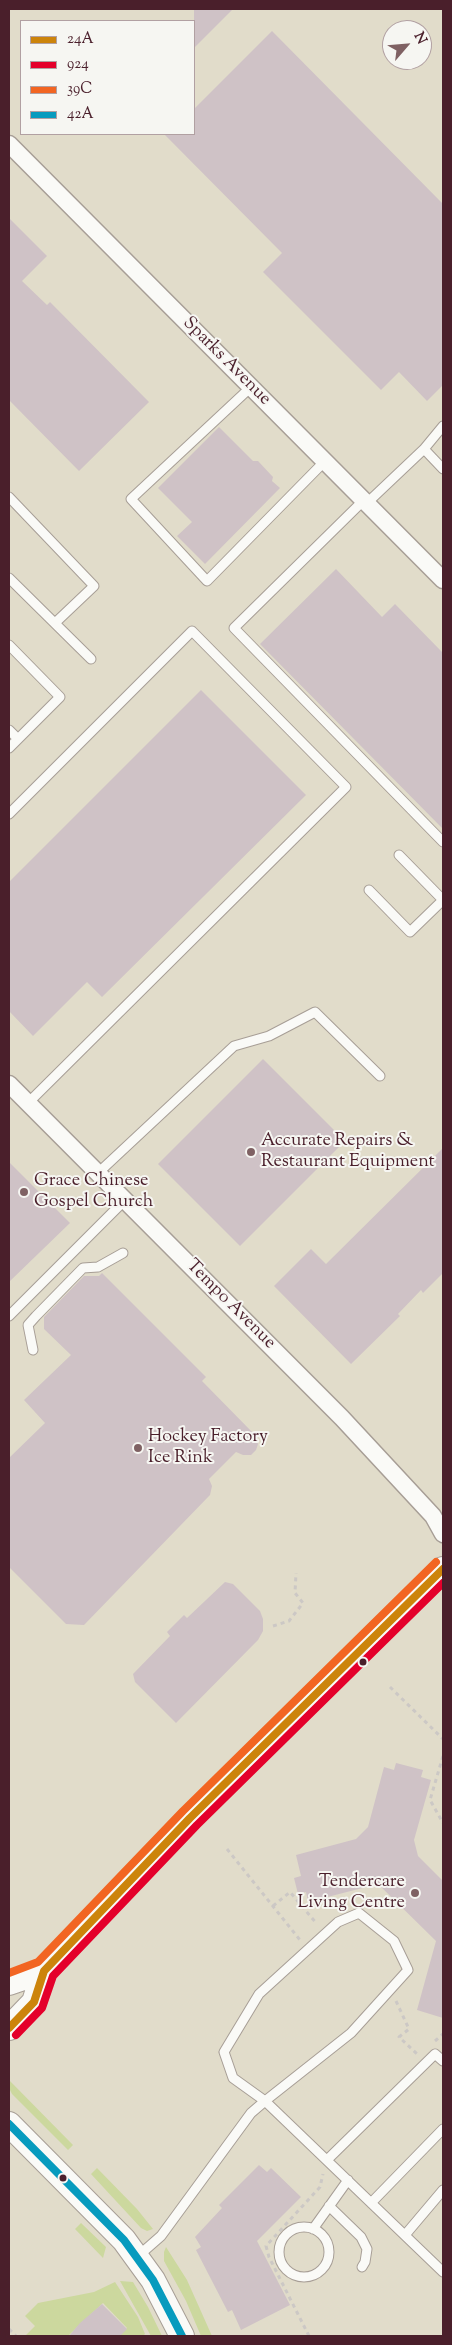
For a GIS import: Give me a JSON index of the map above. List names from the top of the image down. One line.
{"streets":{"street":["Sparks Avenue","Tempo Avenue"]},"places":["Accurate Repairs & Restaurant Equipment","Grace Chinese Gospel Church","Hockey Factory Ice Rink","Tendercare Living Centre"],"lines":["transit line 39C","transit line 24A","transit line 924","transit line 42A"],"legend":["24A","924","39C","42A"],"north":"top right"}
